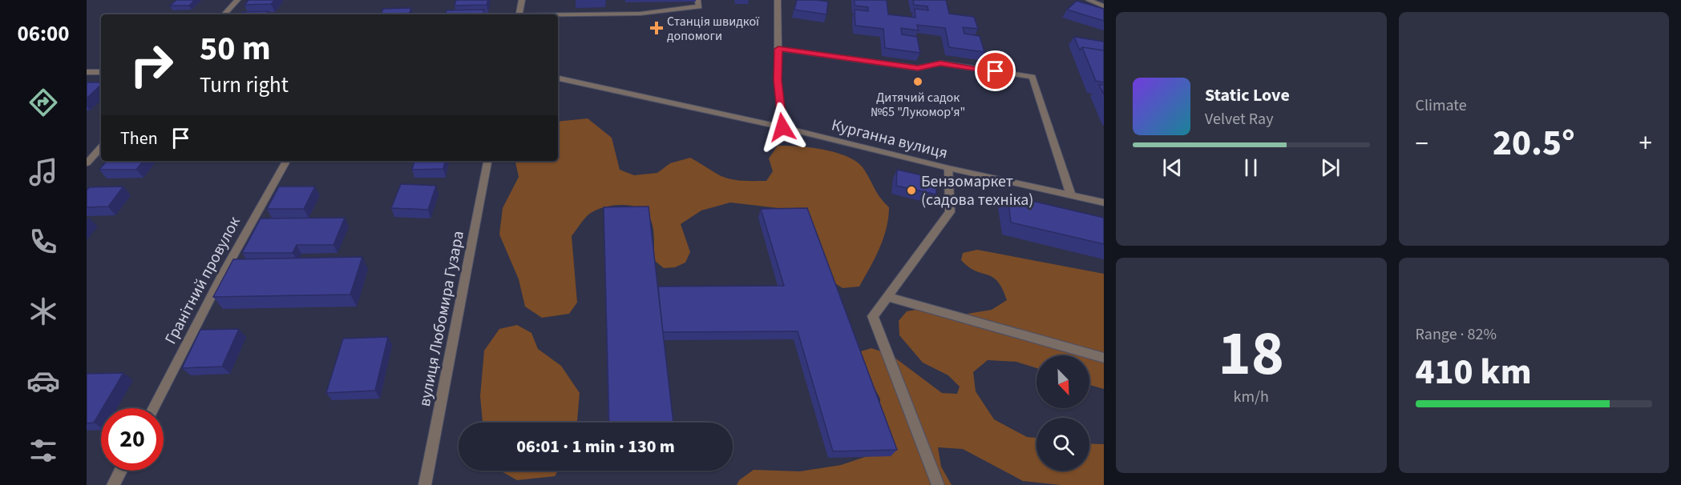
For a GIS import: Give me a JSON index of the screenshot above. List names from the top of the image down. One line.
{"streets":{"street":["Курганна вулиця","Гранітний провулок","вулиця Любомира Гузара"]},"places":{"health":["Станція швидкої допомоги"],"other":["Дитячий садок №65 \"Лукомор'я\"","Бензомаркет (садова техніка)"]},"north":"bottom right","page":{"tabs":"06:00","tile":["Climate",["18","km/h"],["Range · 82%","410 km"]],"turn":["50 m","Turn right"],"song":["Static Love","Velvet Ray"],"then":"Then","heat":["−","20.5°","+"],"limit":"20","trip":"06:01 · 1 min · 130 m"}}
